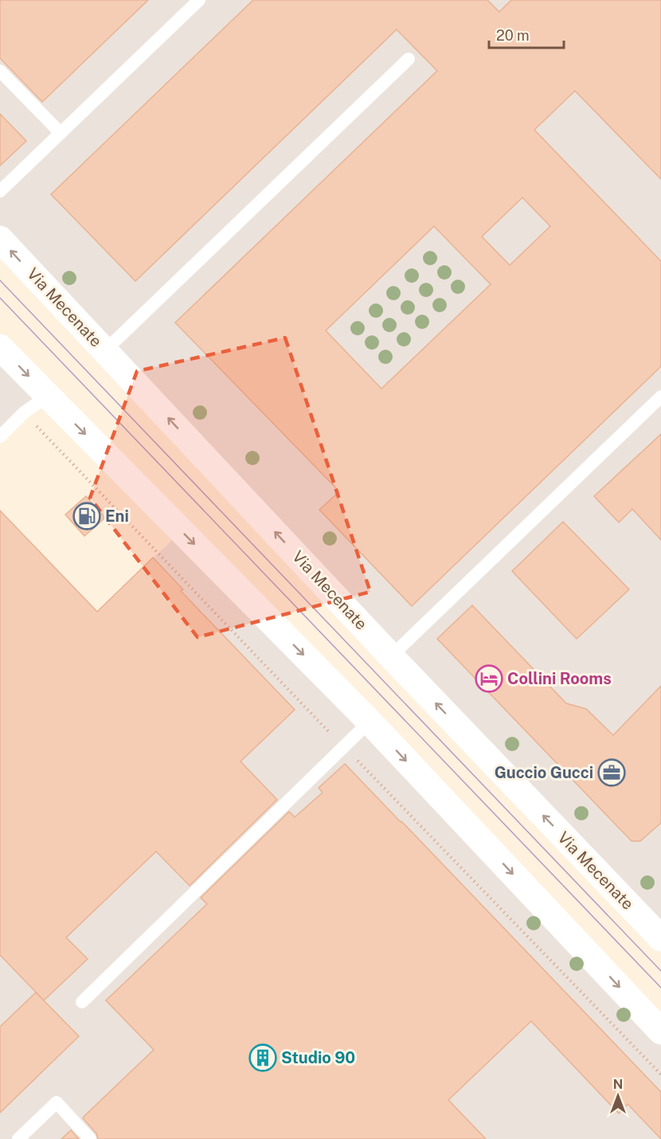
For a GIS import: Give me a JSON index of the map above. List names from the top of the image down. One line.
{"streets":{"main road":["Via Mecenate"]},"places":{"fuel station":["Eni"],"hotel":["Collini Rooms"],"office":["Guccio Gucci"],"building":["Studio 90"]},"scale_bar":"20 m","north":"top"}
